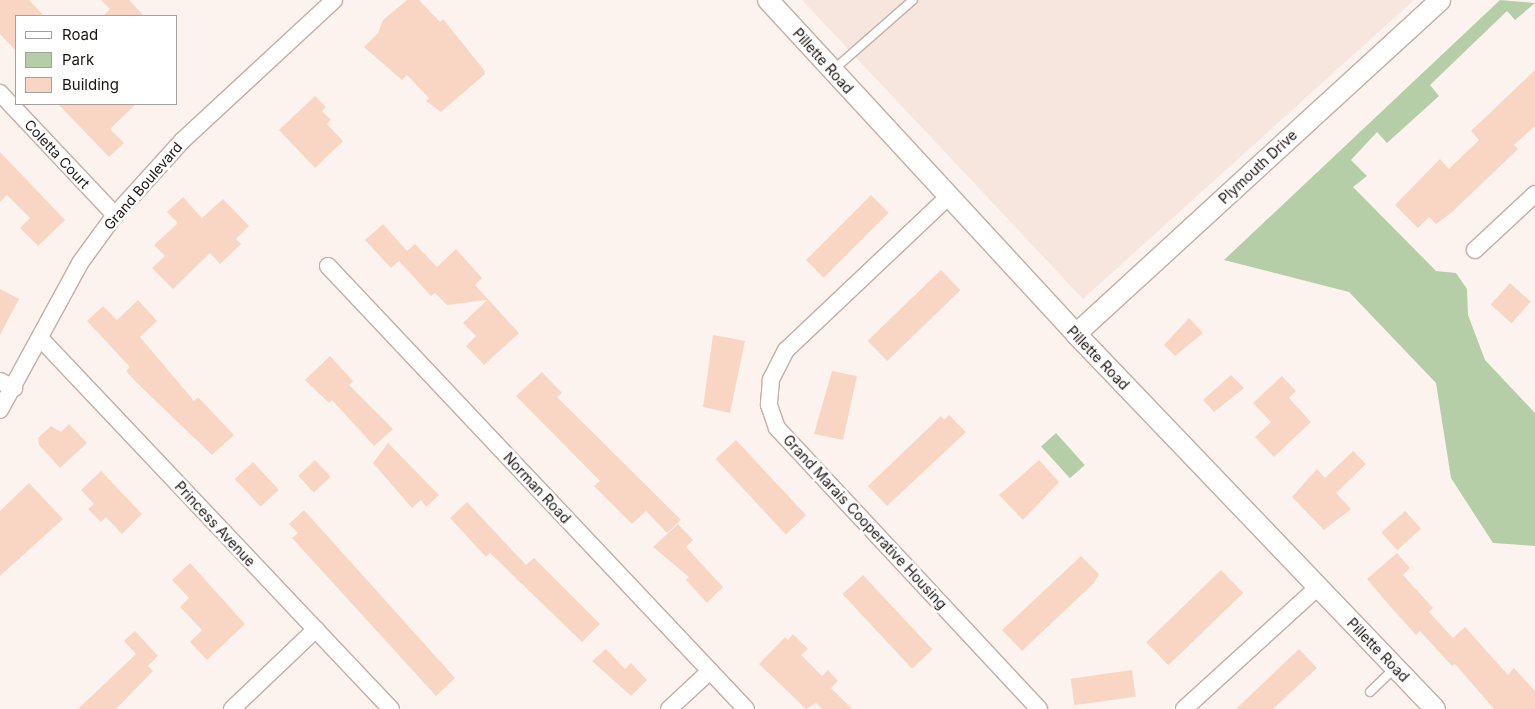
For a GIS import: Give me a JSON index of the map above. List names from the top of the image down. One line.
{"streets":{"street":["Pillette Road","Coletta Court","Plymouth Drive","Grand Boulevard","Norman Road","Grand Marais Cooperative Housing","Princess Avenue"]},"crossings":[["Pillette Road","Plymouth Drive"],["Pillette Road","Grand Marais Cooperative Housing"],["Coletta Court","Grand Boulevard"],["Grand Boulevard","Princess Avenue"]],"legend":["Road","Park","Building"]}
